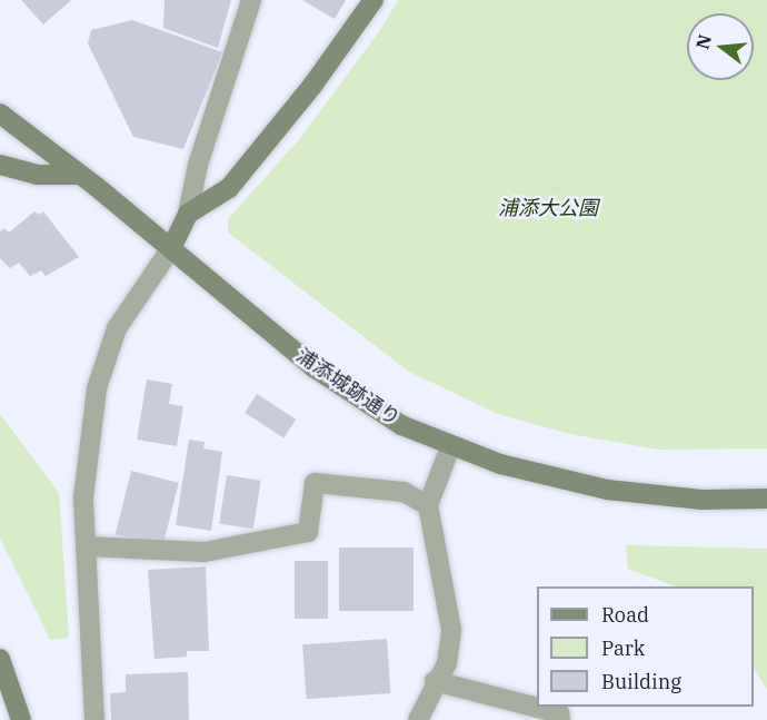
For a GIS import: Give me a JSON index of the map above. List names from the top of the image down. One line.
{"streets":{"main road":["浦添城跡通り"]},"parks":["浦添大公園"],"legend":["Road","Park","Building"],"north":"left"}
